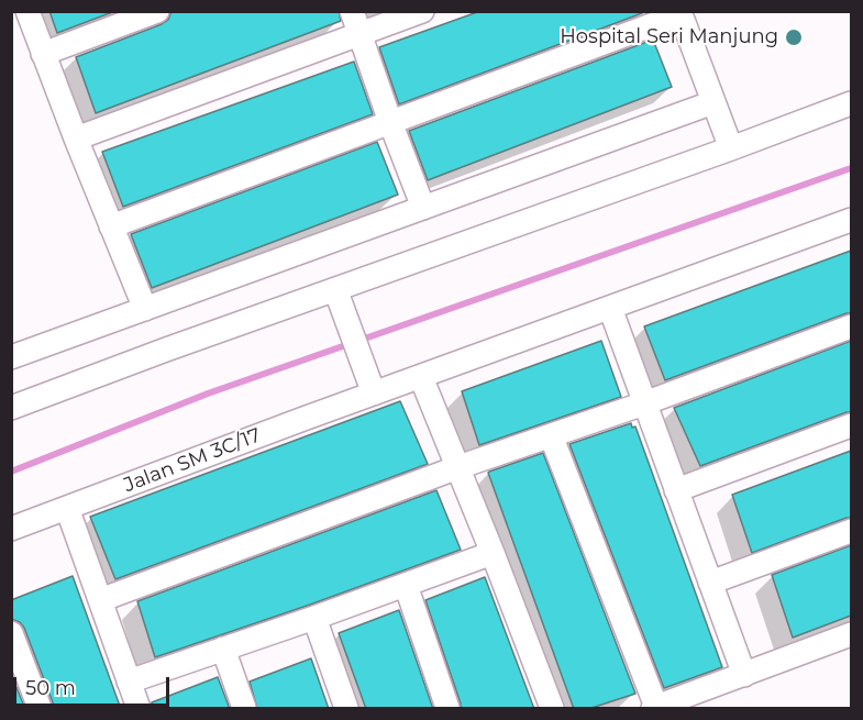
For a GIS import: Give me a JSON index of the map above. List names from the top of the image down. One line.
{"streets":{"street":["Jalan SM 3C/17"]},"places":["Hospital Seri Manjung"],"scale_bar":"50 m"}
